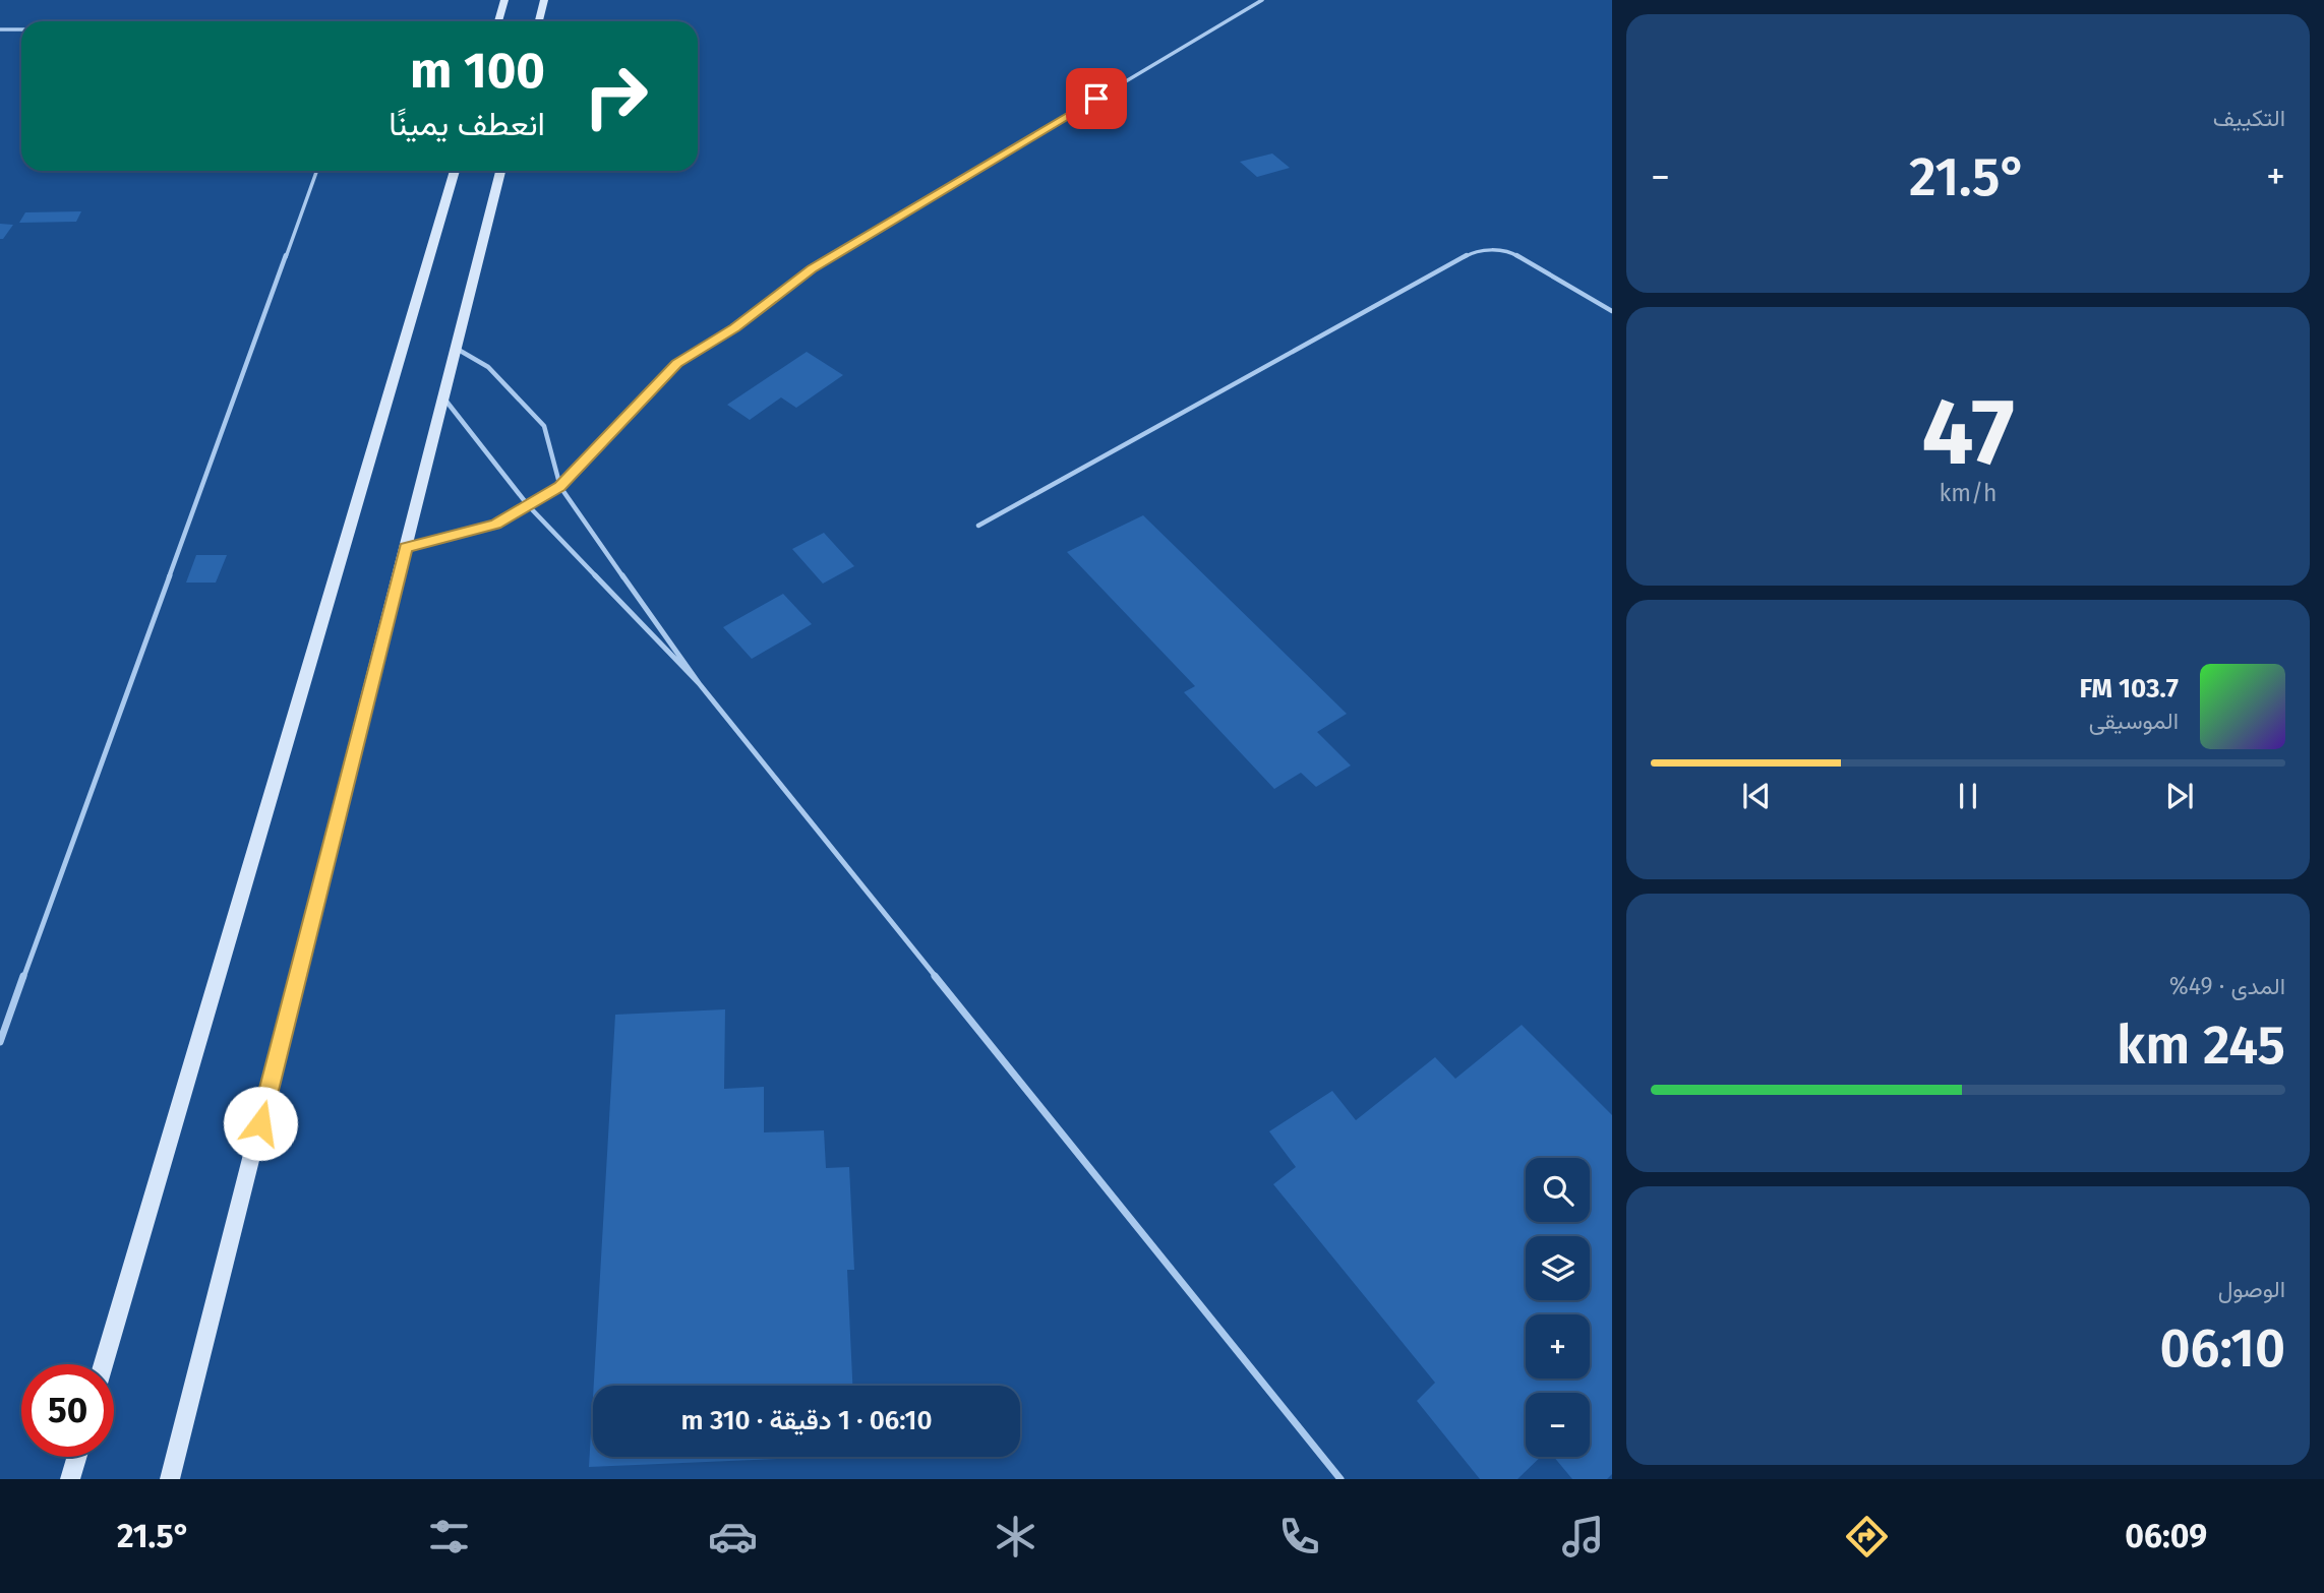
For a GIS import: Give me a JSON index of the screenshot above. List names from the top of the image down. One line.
{"page":{"tile":["التكييف",["47","km/h"],["المدى · 49%","245 km"],["الوصول","06:10"]],"turn":["100 m","انعطف يمينًا"],"heat":["−","21.5°","+"],"song":["103.7 FM","الموسيقى"],"map_buttons":["+","−"],"limit":"50","trip":"06:10 · 1 دقيقة · 310 m","tabs":["06:09","21.5°"]}}
